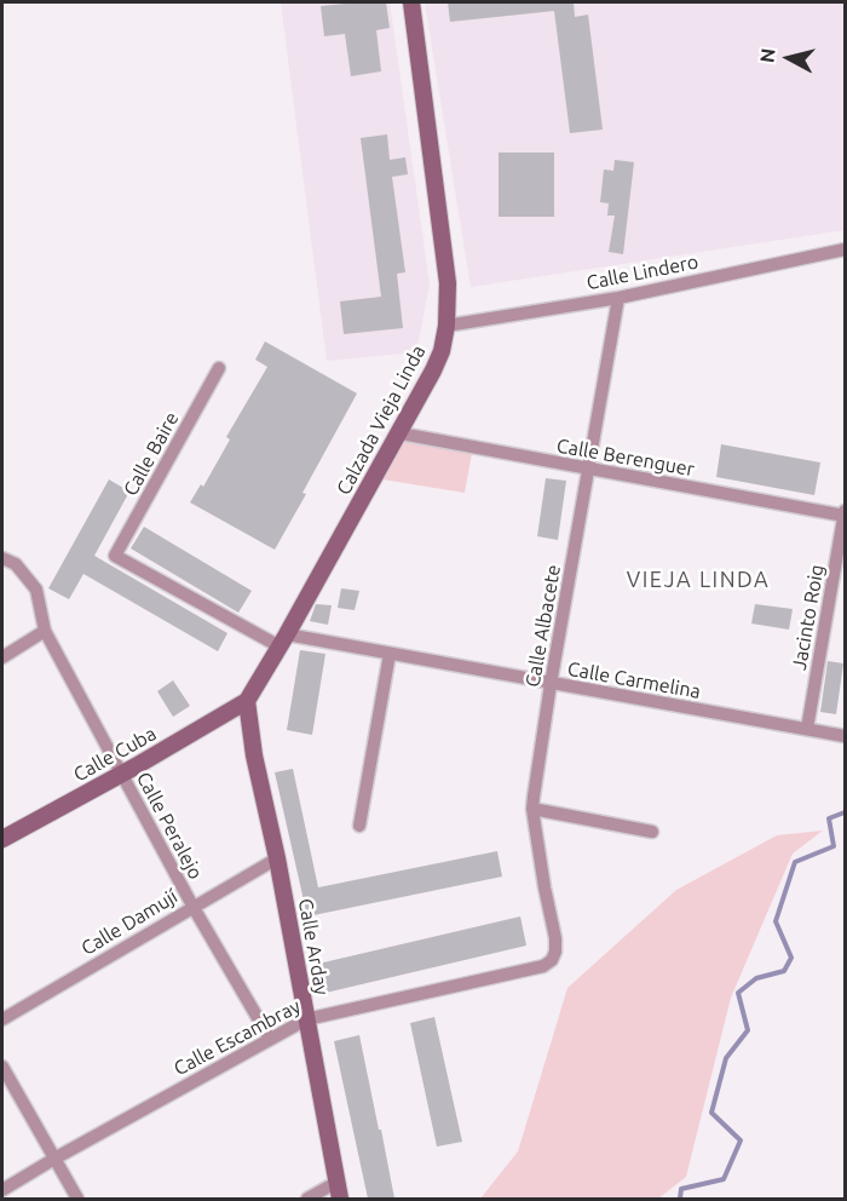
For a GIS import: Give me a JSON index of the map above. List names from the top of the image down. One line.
{"streets":{"street":["Calle Lindero","Calzada Vieja Linda","Calle Baire","Calle Berenguer","Jacinto Roig","Calle Albacete","Calle Carmelina","Calle Cuba","Calle Peralejo","Calle Damují","Calle Arday","Calle Escambray"]},"crossings":[["Calle Lindero","Calzada Vieja Linda"],["Calle Lindero","Calle Albacete"],["Calzada Vieja Linda","Calle Berenguer"],["Calzada Vieja Linda","Calle Carmelina"],["Calzada Vieja Linda","Calle Cuba"],["Calzada Vieja Linda","Calle Arday"],["Calle Baire","Calle Carmelina"],["Calle Berenguer","Jacinto Roig"],["Calle Berenguer","Calle Albacete"],["Jacinto Roig","Calle Carmelina"],["Calle Albacete","Calle Carmelina"],["Calle Albacete","Calle Escambray"],["Calle Cuba","Calle Peralejo"],["Calle Cuba","Calle Arday"],["Calle Peralejo","Calle Damují"],["Calle Peralejo","Calle Escambray"],["Calle Damují","Calle Arday"],["Calle Arday","Calle Escambray"]],"districts":["VIEJA LINDA"],"north":"left"}
